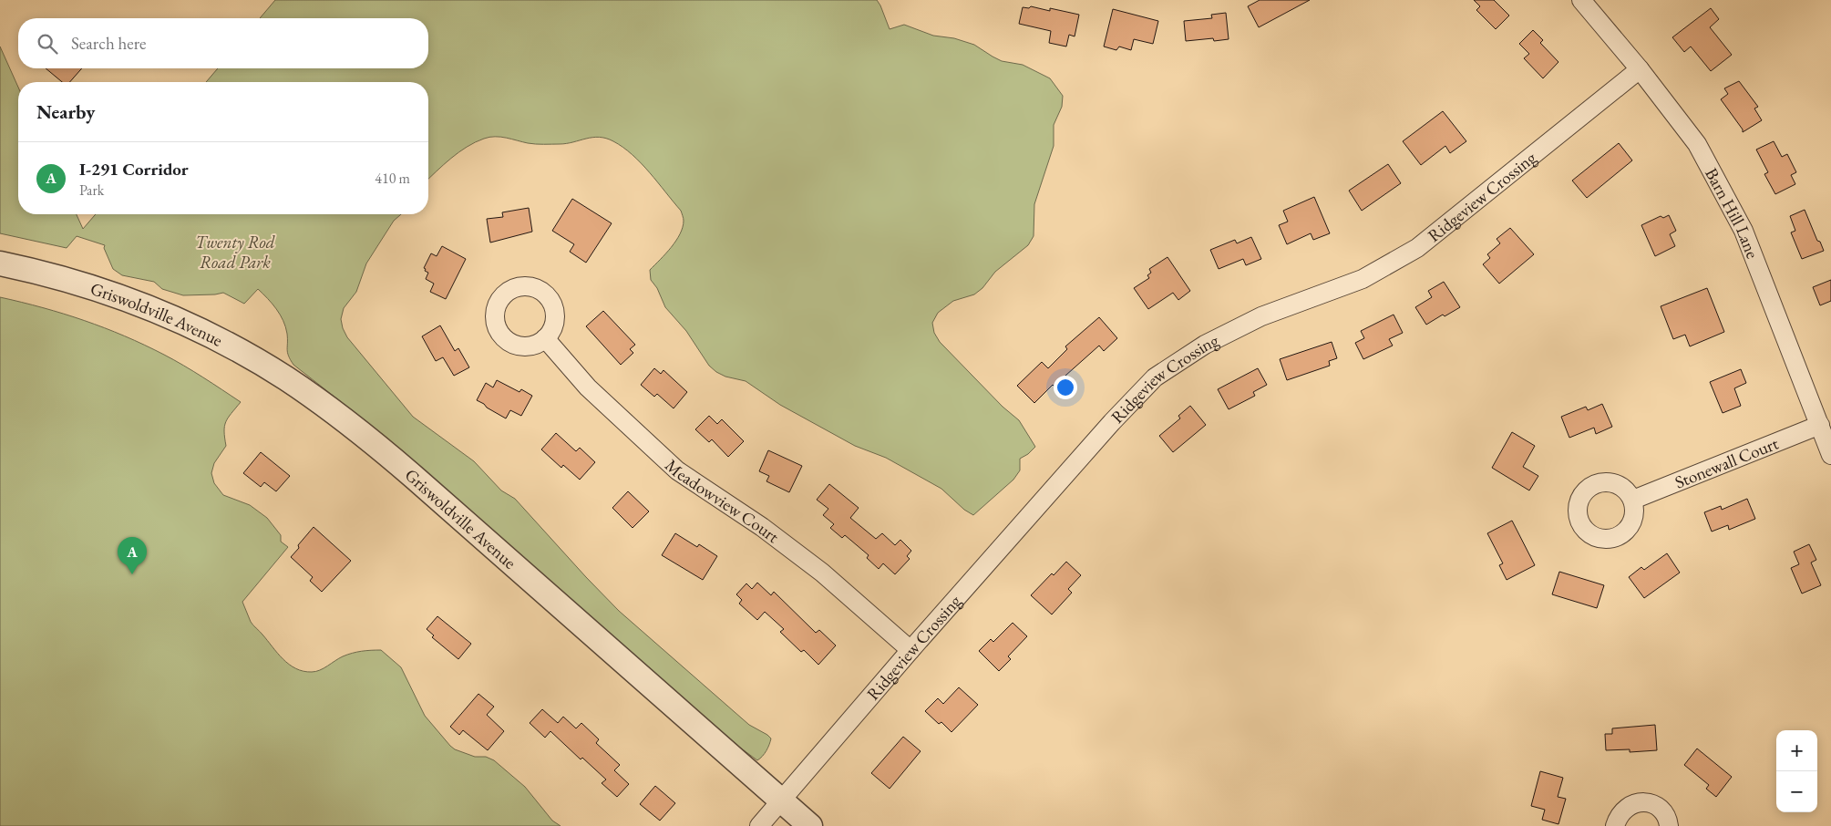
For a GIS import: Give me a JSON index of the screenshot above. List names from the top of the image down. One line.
{"streets":{"street":["Ridgeview Crossing","Barn Hill Lane","Griswoldville Avenue","Stonewall Court","Meadowview Court"]},"crossings":[["Ridgeview Crossing","Barn Hill Lane"],["Ridgeview Crossing","Griswoldville Avenue"],["Ridgeview Crossing","Meadowview Court"],["Barn Hill Lane","Stonewall Court"]],"parks":["Twenty Rod Road Park"],"page":{"search":"Search here","heading":"Nearby","list":[{"mark":"A","name":"I-291 Corridor","note":"Park","value":"410 m"}],"pins":"A","map_buttons":["+","−"]}}
